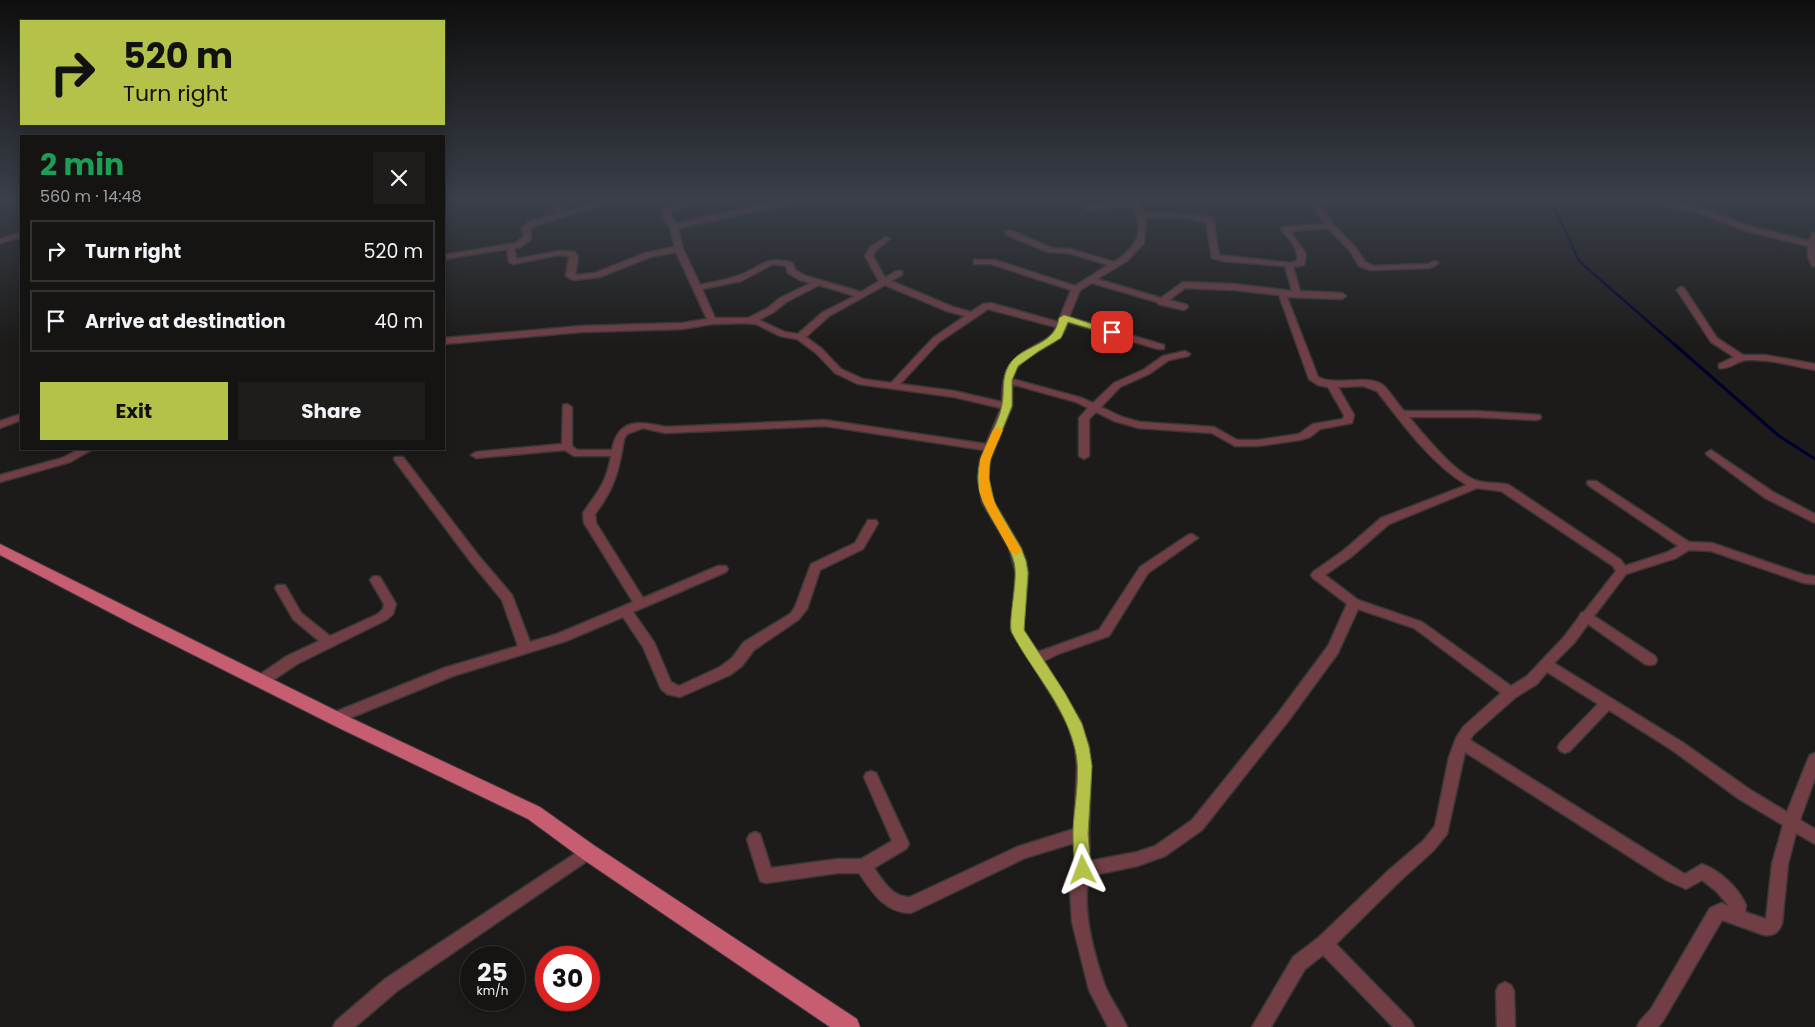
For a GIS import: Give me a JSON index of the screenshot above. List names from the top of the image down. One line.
{"page":{"turn":["520 m","Turn right"],"heading":["2 min","560 m · 14:48"],"list":[{"name":"Turn right","value":"520 m"},{"name":"Arrive at destination","value":"40 m"}],"buttons":["Exit","Share"],"speed":"25 km/h","limit":"30"}}
